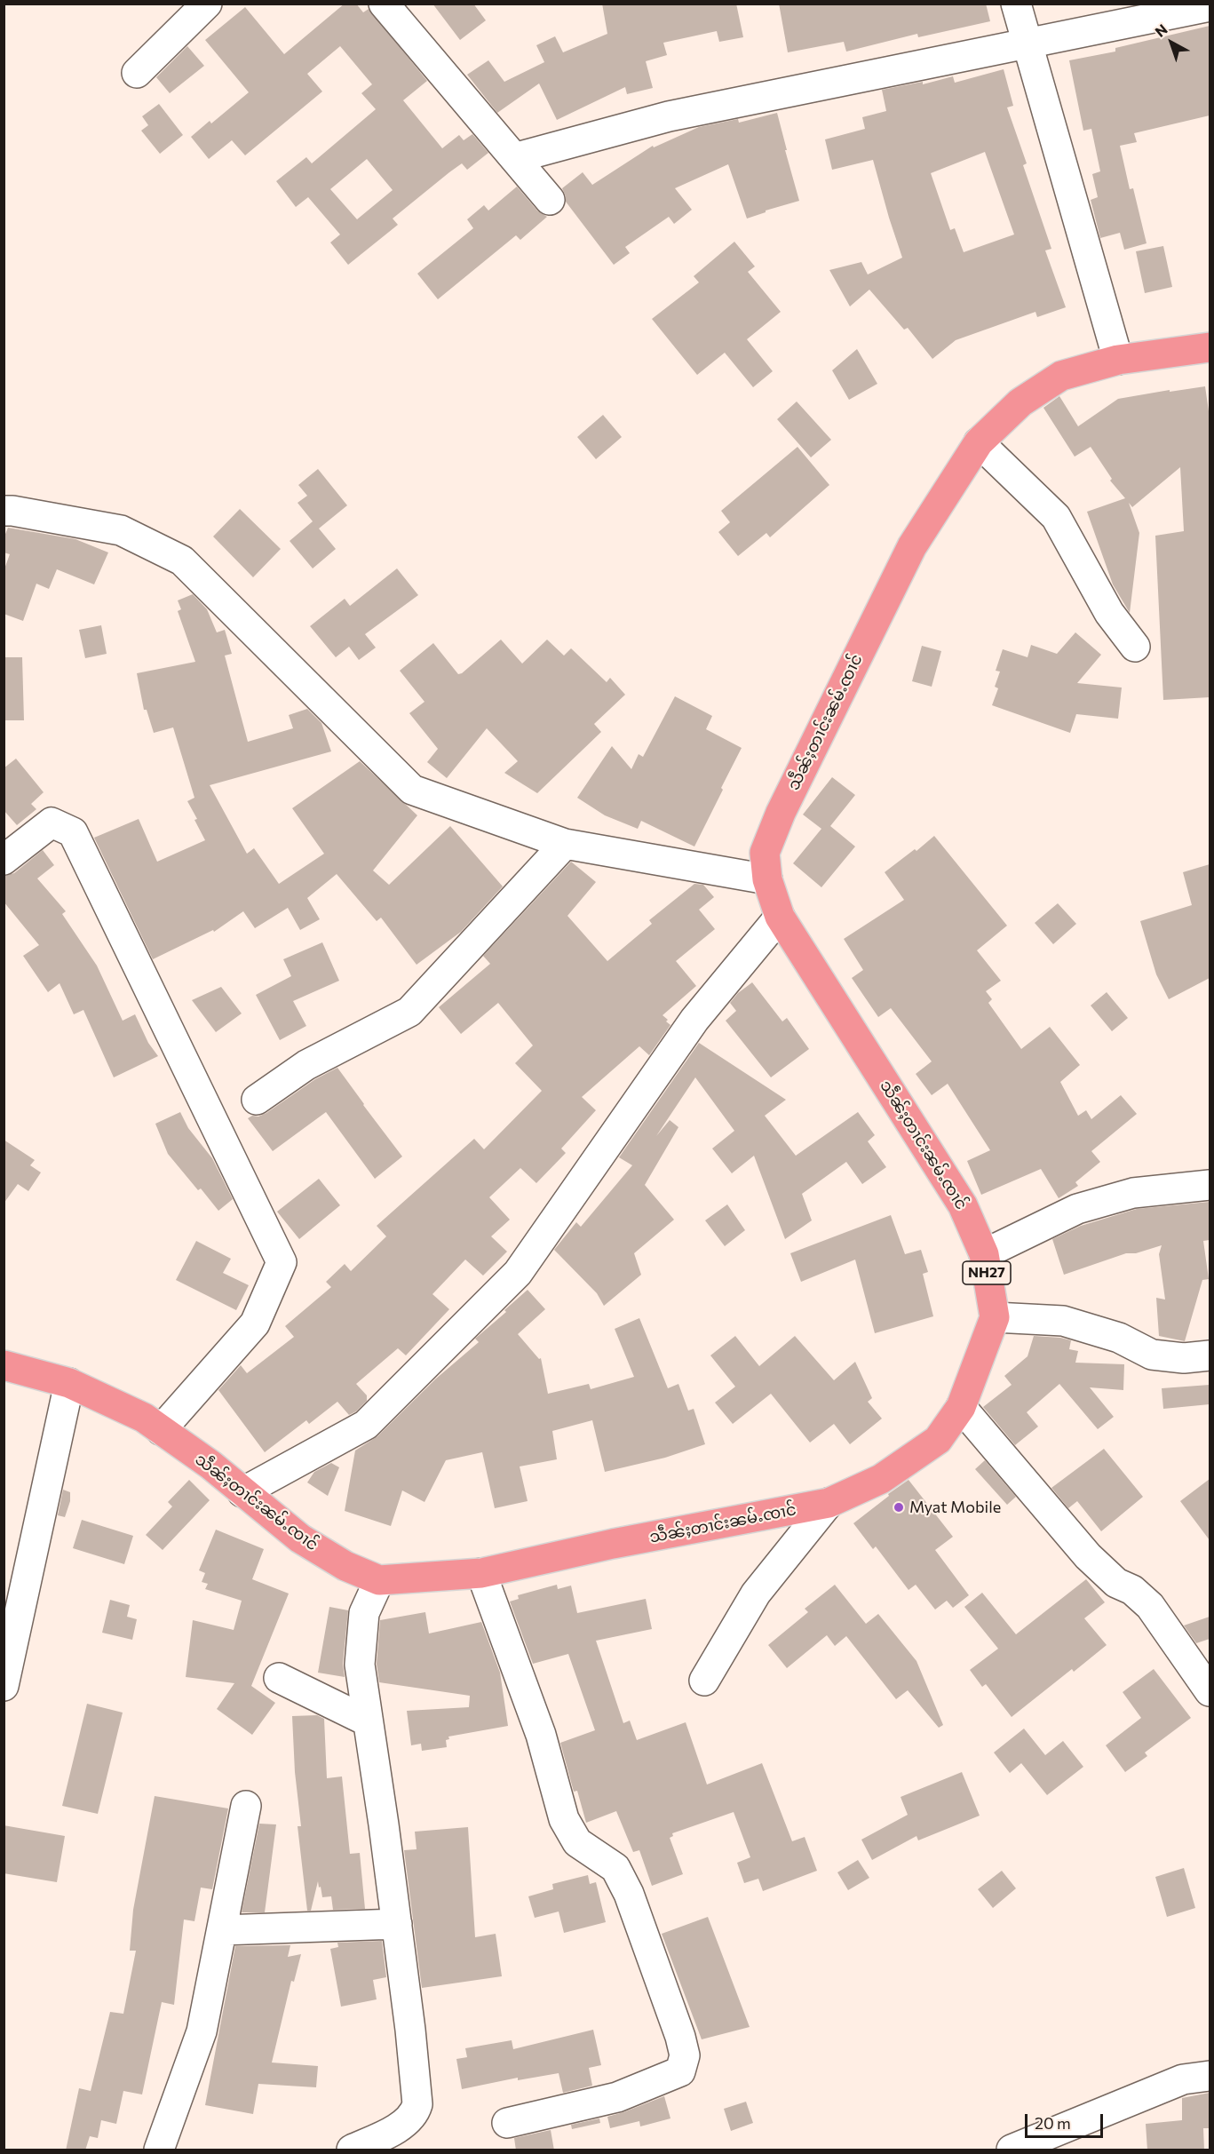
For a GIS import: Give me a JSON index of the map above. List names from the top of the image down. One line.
{"streets":{"highway":["သဵၼ်ႈတၢင်းၼမ်ႉၸၢင်","NH27"]},"places":["Myat Mobile"],"scale_bar":"20 m","north":"top left"}
